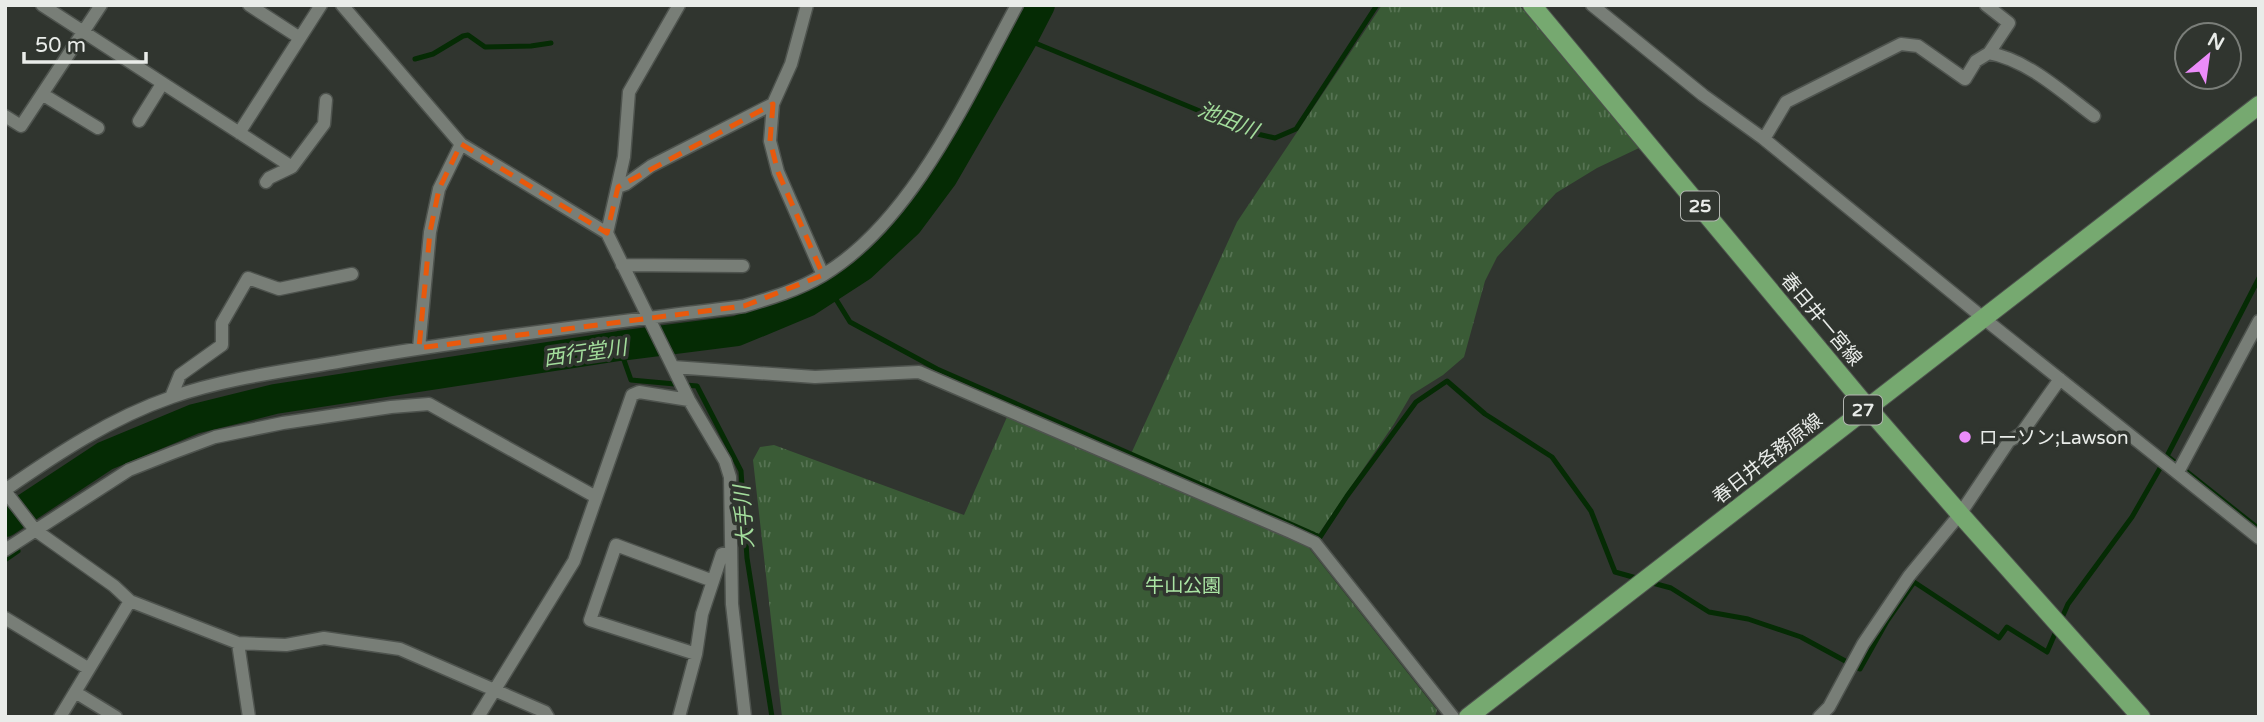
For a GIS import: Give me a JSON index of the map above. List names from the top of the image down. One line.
{"streets":{"main road":["25","春日井一宮線","27","春日井各務原線"]},"crossings":[["春日井一宮線","春日井各務原線"]],"water":["池田川","西行堂川","大手川"],"parks":["牛山公園"],"places":["ローソン;Lawson"],"scale_bar":"50 m","north":"top right"}
